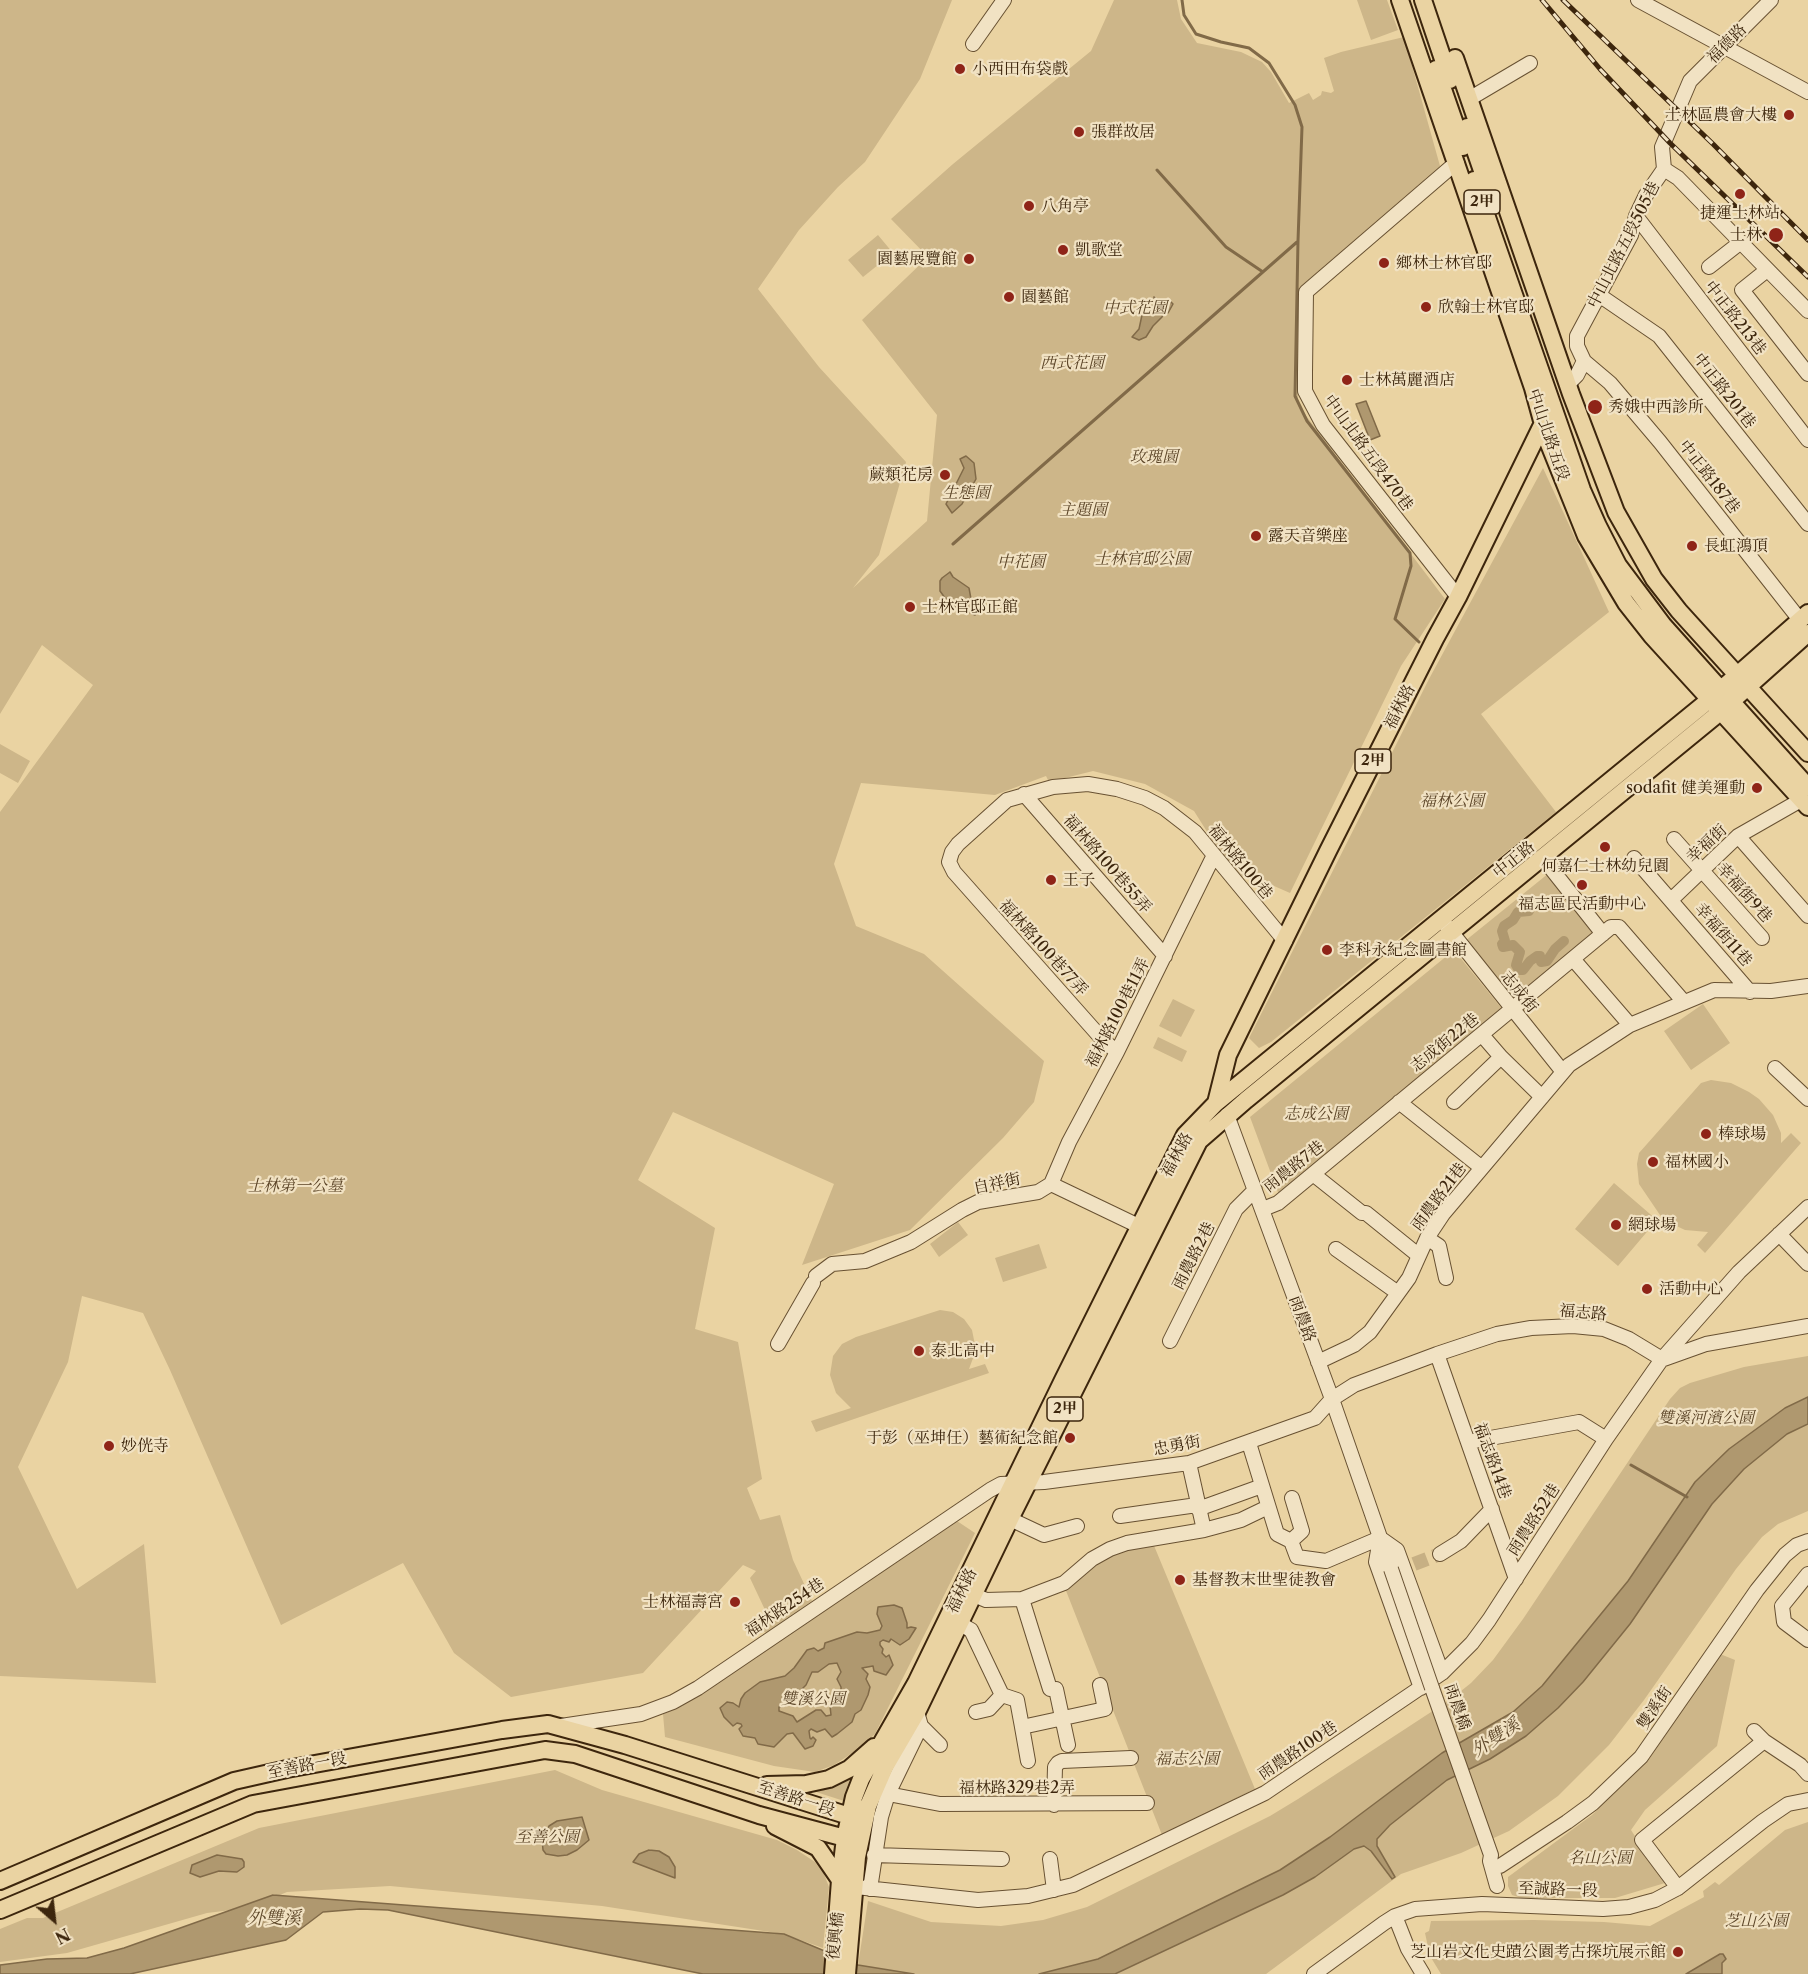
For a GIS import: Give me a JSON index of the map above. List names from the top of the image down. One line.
{"streets":{"main road":["2甲","中山北路五段","福林路","中正路","至善路一段","復興橋"],"street":["福德路","中山北路五段505巷","中正路213巷","中正路201巷","中山北路五段470巷","中正路187巷","幸福街","福林路100巷","福林路100巷55弄","幸福街9巷","幸福街11巷","福林路100巷77弄","志成街","福林路100巷11弄","志成街22巷","雨農路7巷","自祥街","雨農路21巷","雨農路2巷","福志路","雨農路","忠勇街","福志路14巷","雨農路52巷","福林路254巷","雨農橋","雙溪街","雨農路100巷","福林路329巷2弄","至誠路一段"]},"crossings":[["福德路","中山北路五段505巷"],["2甲","中山北路五段"],["2甲","福林路"],["中山北路五段505巷","中正路213巷"],["中山北路五段505巷","中正路201巷"],["中山北路五段505巷","中正路187巷"],["中山北路五段","中山北路五段470巷"],["中山北路五段","福林路"],["中山北路五段","幸福街"],["中山北路五段","中正路"],["中山北路五段470巷","福林路"],["中正路187巷","中正路"],["福林路","中正路"],["福林路","福林路100巷"],["福林路","雨農路"],["福林路","忠勇街"],["福林路","福林路254巷"],["福林路","至善路一段"],["福林路","復興橋"],["幸福街","幸福街9巷"],["幸福街","幸福街11巷"],["中正路","志成街"],["中正路","雨農路"],["福林路100巷","福林路100巷55弄"],["福林路100巷","福林路100巷77弄"],["福林路100巷","福林路100巷11弄"],["福林路100巷55弄","福林路100巷11弄"],["幸福街11巷","雨農路21巷"],["福林路100巷77弄","福林路100巷11弄"],["志成街","志成街22巷"],["志成街","雨農路21巷"],["福林路100巷11弄","自祥街"],["志成街22巷","雨農路7巷"],["志成街22巷","雨農路21巷"],["雨農路7巷","雨農路"],["雨農路21巷","雨農路"],["雨農路2巷","雨農路"],["福志路","雨農路"],["福志路","忠勇街"],["福志路","福志路14巷"],["福志路","雨農路52巷"],["雨農路","忠勇街"],["雨農路","雨農路52巷"],["雨農路","雨農橋"],["雨農路","雨農路100巷"],["忠勇街","福林路254巷"],["福志路14巷","雨農路52巷"],["雨農路52巷","雨農路100巷"],["福林路254巷","至善路一段"]],"water":["外雙溪"],"parks":["中式花園","西式花園","玫瑰園","生態園","主題園","士林官邸公園","中花園","福林公園","志成公園","士林第一公墓","雙溪河濱公園","雙溪公園","福志公園","至善公園","名山公園","芝山公園"],"places":["小西田布袋戲","士林區農會大樓","張群故居","捷運士林站","八角亭","士林","凱歌堂","園藝展覽館","鄉林士林官邸","園藝館","欣翰士林官邸","士林萬麗酒店","秀娥中西診所","蕨類花房","露天音樂座","長虹鴻頂","士林官邸正館","sodafit 健美運動","何嘉仁士林幼兒園","王子","福志區民活動中心","李科永紀念圖書館","棒球場","福林國小","網球場","活動中心","泰北高中","于彭（巫坤任）藝術紀念館","妙侊寺","基督教末世聖徒教會","士林福壽宮","芝山岩文化史蹟公園考古探坑展示館"],"north":"bottom right"}
